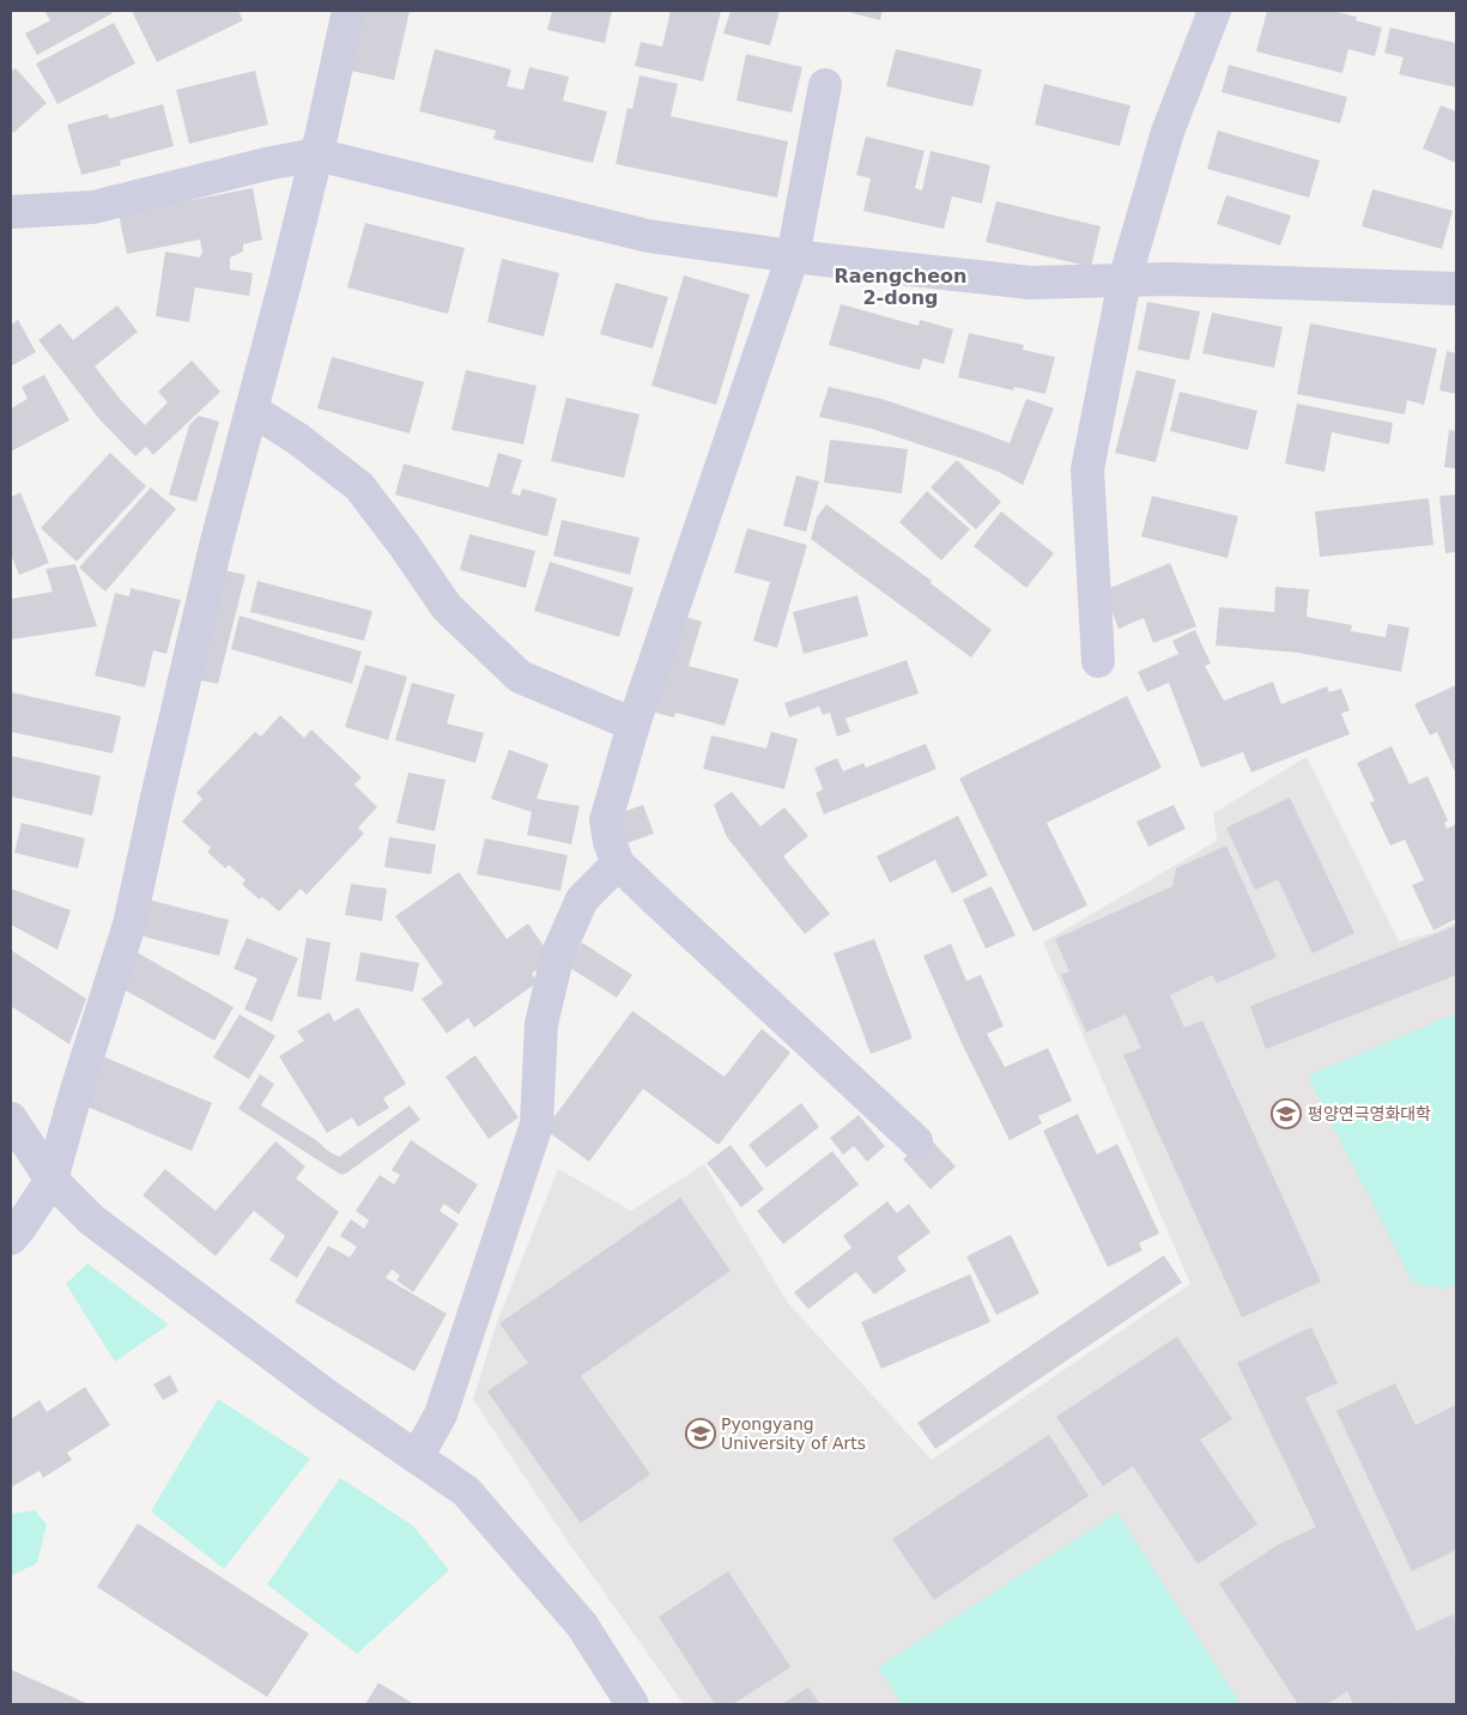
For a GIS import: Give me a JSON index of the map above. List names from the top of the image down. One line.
{"districts":["Raengcheon 2-dong"],"places":{"school or university":["평양연극영화대학","Pyongyang University of Arts"]}}
